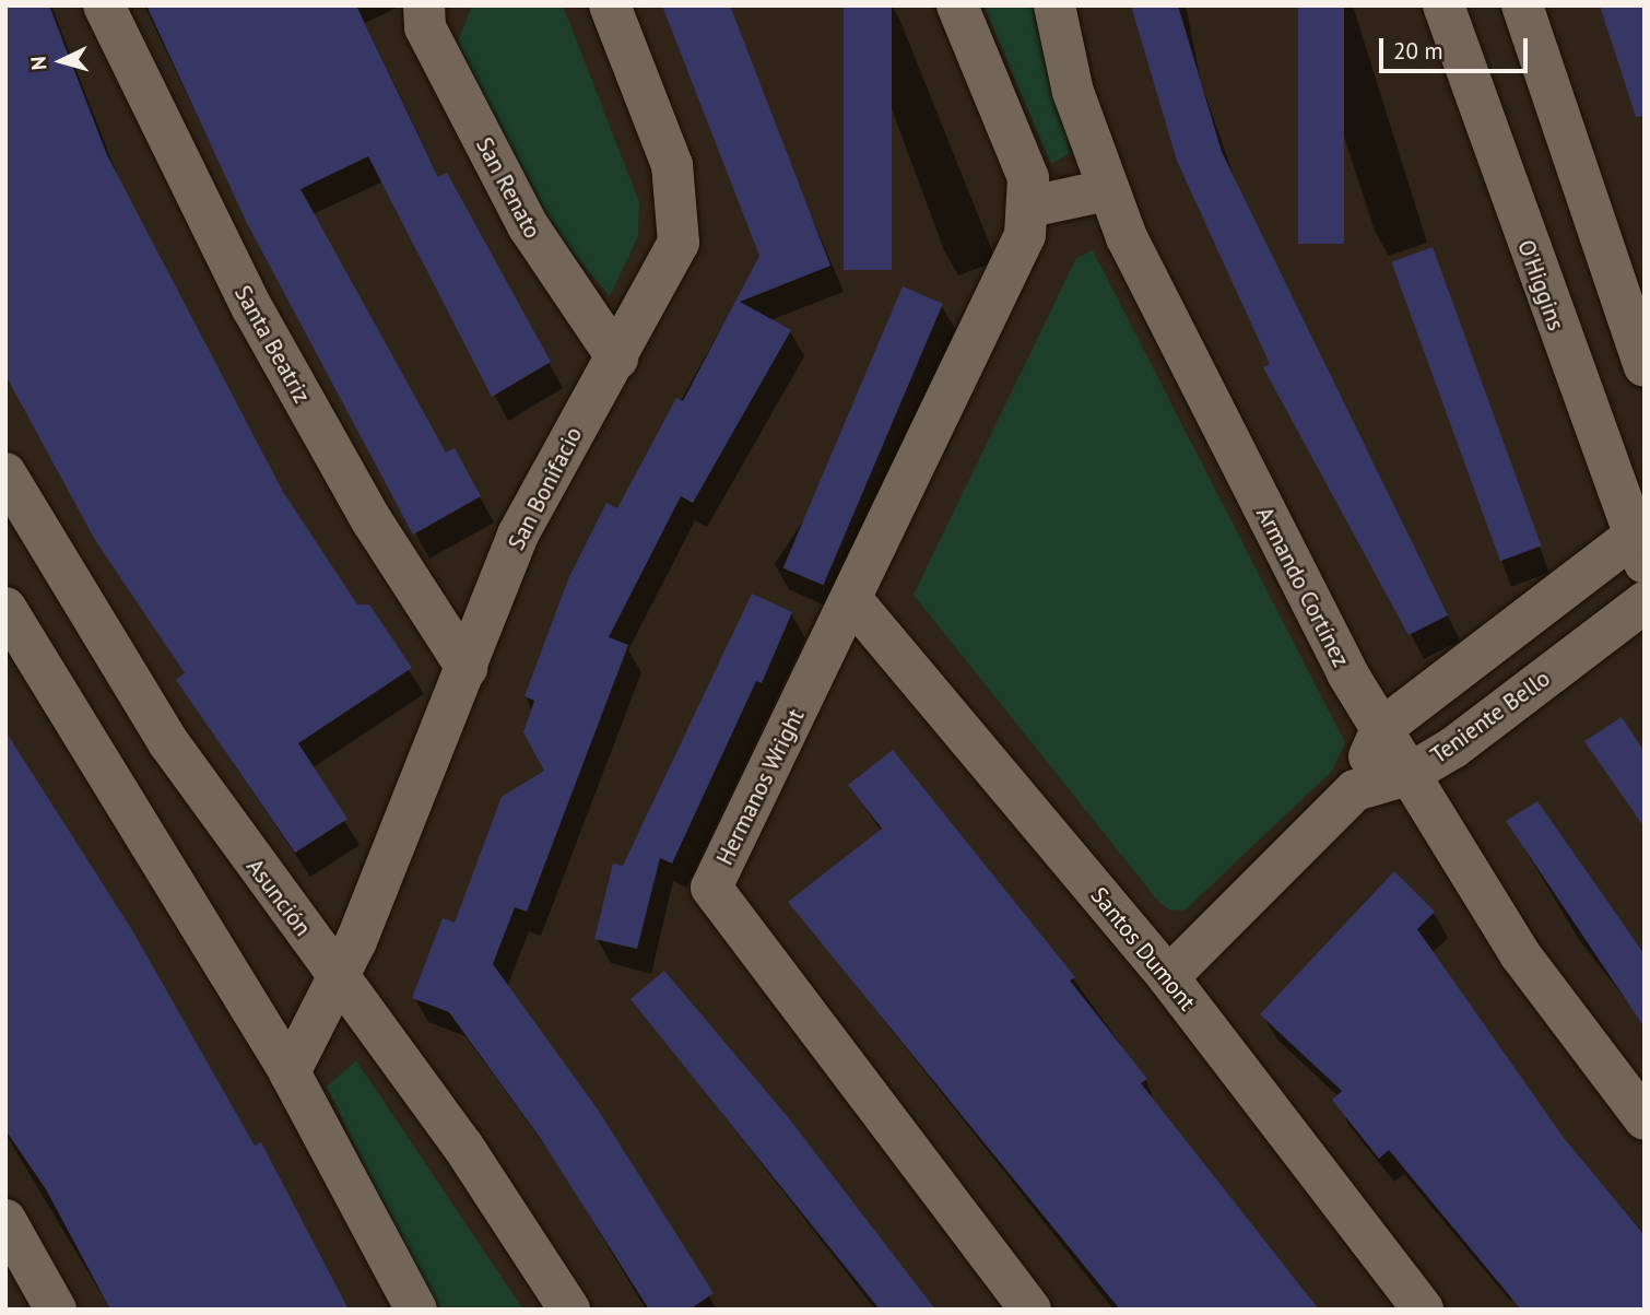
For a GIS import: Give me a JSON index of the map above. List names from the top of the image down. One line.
{"streets":{"street":["San Renato","O'Higgins","Santa Beatriz","San Bonifacio","Armando Cortínez","Teniente Bello","Hermanos Wright","Asunción","Santos Dumont"]},"crossings":[["San Renato","San Bonifacio"],["Santa Beatriz","San Bonifacio"],["San Bonifacio","Asunción"],["Armando Cortínez","Teniente Bello"],["Teniente Bello","Santos Dumont"],["Hermanos Wright","Santos Dumont"]],"scale_bar":"20 m","north":"left"}
